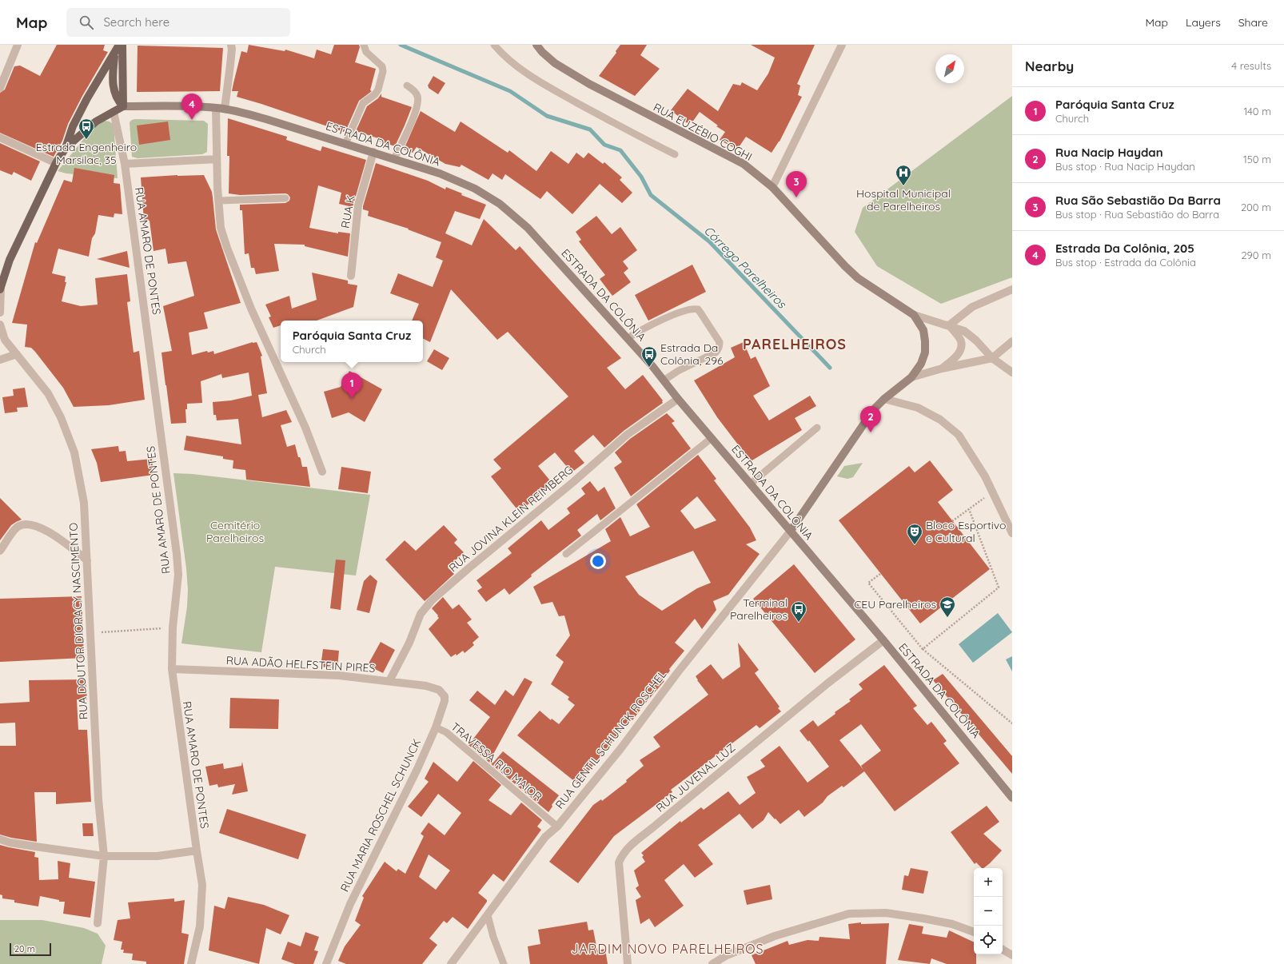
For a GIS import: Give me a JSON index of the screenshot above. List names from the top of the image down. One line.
{"streets":{"main road":["RUA EUZÉBIO COGHI","ESTRADA DA COLÔNIA"],"street":["RUA K","RUA AMARO DE PONTES","RUA JOVINA KLEIN REIMBERG","RUA DOUTOR DIORACY NASCIMENTO","RUA ADÃO HELFSTEIN PIRES","RUA GENTIL SCHUNCK ROSCHEL","RUA JUVENAL LUZ","RUA MARIA ROSCHEL SCHUNCK"],"lane":["TRAVESSA RIO MAIOR"]},"crossings":[["ESTRADA DA COLÔNIA","RUA K"],["ESTRADA DA COLÔNIA","RUA JOVINA KLEIN REIMBERG"],["ESTRADA DA COLÔNIA","RUA GENTIL SCHUNCK ROSCHEL"],["ESTRADA DA COLÔNIA","RUA JUVENAL LUZ"],["RUA AMARO DE PONTES","RUA ADÃO HELFSTEIN PIRES"],["RUA JOVINA KLEIN REIMBERG","RUA ADÃO HELFSTEIN PIRES"],["RUA ADÃO HELFSTEIN PIRES","RUA MARIA ROSCHEL SCHUNCK"],["RUA GENTIL SCHUNCK ROSCHEL","TRAVESSA RIO MAIOR"],["TRAVESSA RIO MAIOR","RUA MARIA ROSCHEL SCHUNCK"]],"districts":["PARELHEIROS","JARDIM NOVO PARELHEIROS"],"water":["Córrego Parelheiros"],"parks":["Cemitério Parelheiros"],"places":{"bus stop":["Estrada Engenheiro Marsilac, 35","Estrada Da Colônia, 296","Terminal Parelheiros"],"hospital":["Hospital Municipal de Parelheiros"],"theatre":["Bloco Esportivo e Cultural"],"school or university":["CEU Parelheiros"]},"scale_bar":"20 m","north":"top right","page":{"header":"Map","search":"Search here","nav":["Map","Layers","Share"],"heading":["Nearby","4 results"],"list":[{"mark":"1","name":"Paróquia Santa Cruz","note":"Church","value":"140 m"},{"mark":"2","name":"Rua Nacip Haydan","note":"Bus stop · Rua Nacip Haydan","value":"150 m"},{"mark":"3","name":"Rua São Sebastião Da Barra","note":"Bus stop · Rua Sebastião do Barra","value":"200 m"},{"mark":"4","name":"Estrada Da Colônia, 205","note":"Bus stop · Estrada da Colônia","value":"290 m"}],"pins":["4","3","1","2"],"popup":["Paróquia Santa Cruz","Church"],"map_buttons":["+","−"],"scale":"20 m"}}
